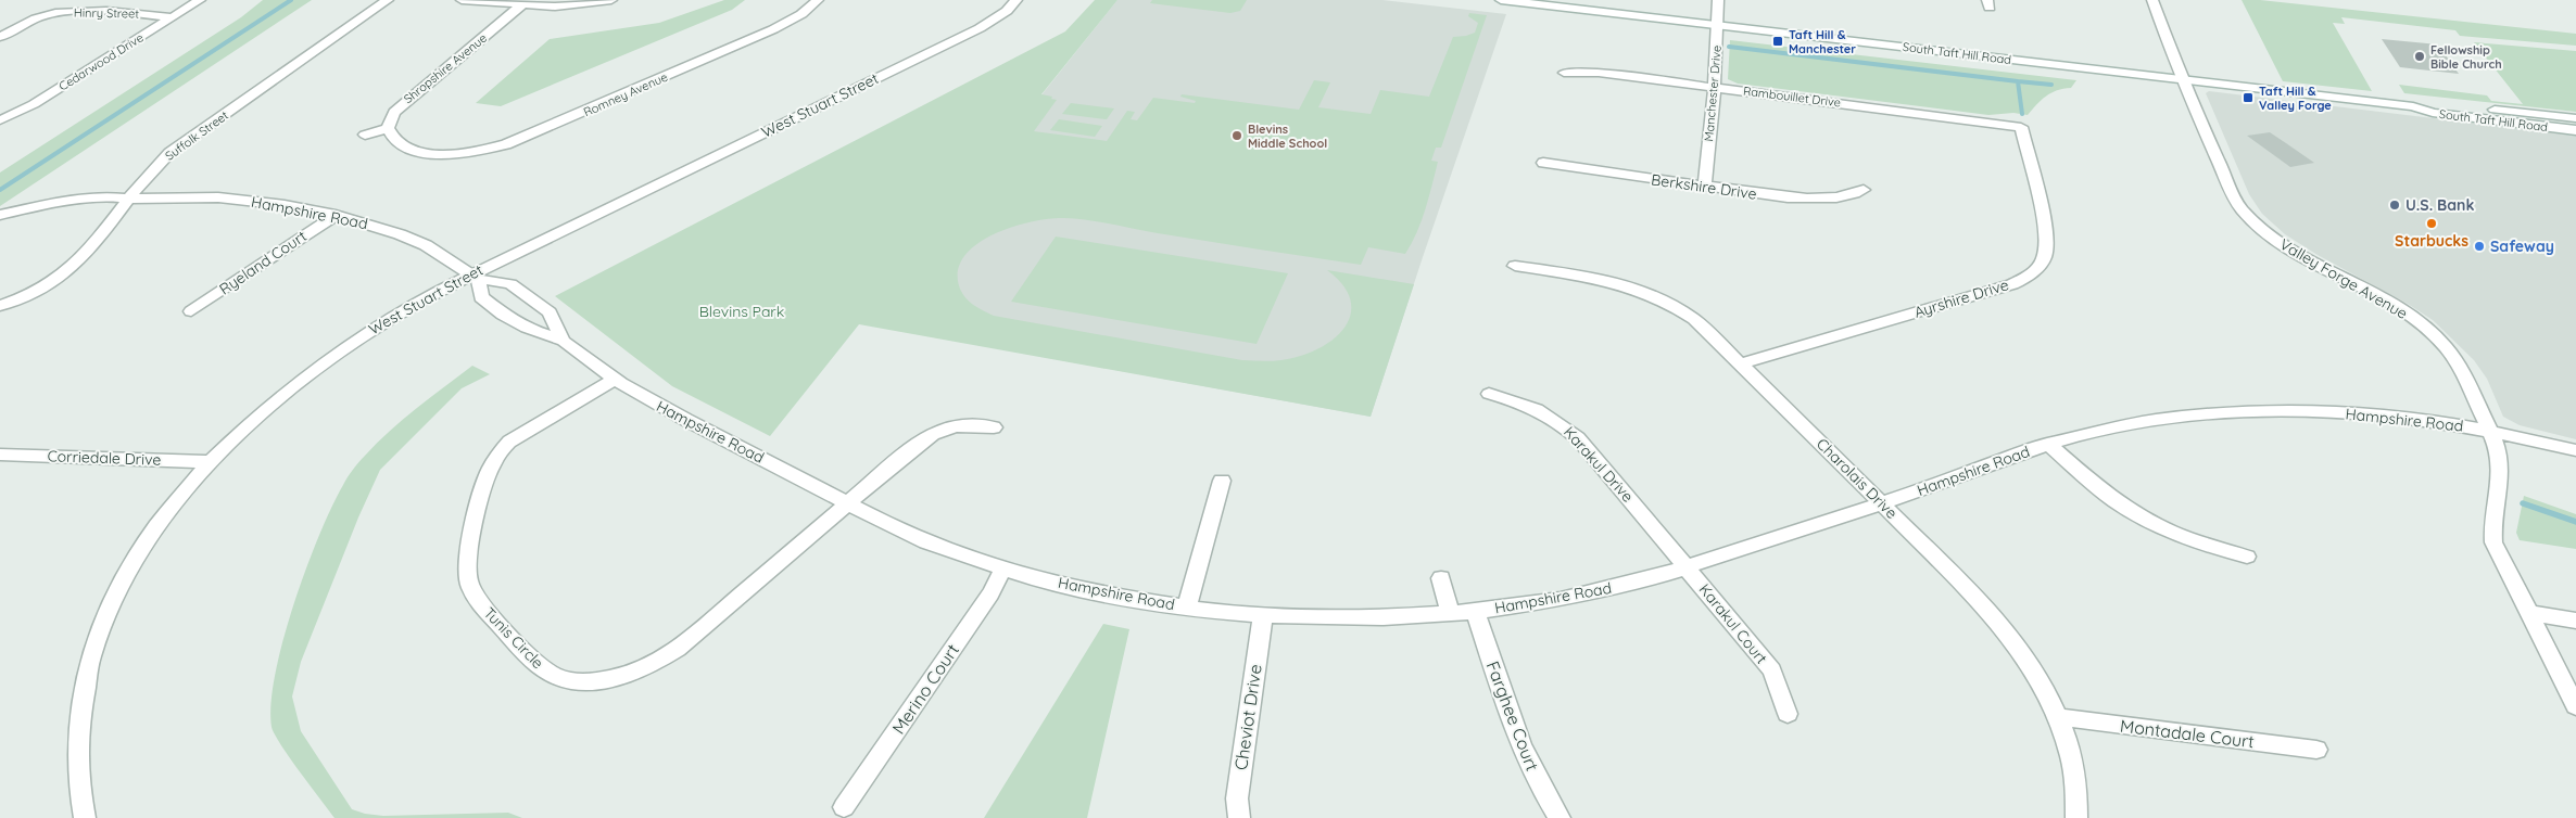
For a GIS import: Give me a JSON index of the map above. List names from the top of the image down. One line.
{"streets":{"street":["Hinry Street","South Taft Hill Road","Cedarwood Drive","Shropshire Avenue","Manchester Drive","Romney Avenue","Rambouillet Drive","West Stuart Street","Suffolk Street","Berkshire Drive","Hampshire Road","Ryeland Court","Valley Forge Avenue","Ayrshire Drive","Corriedale Drive","Karakul Drive","Charolais Drive","Karakul Court","Tunis Circle","Merino Court","Farghee Court","Cheviot Drive","Montadale Court"]},"crossings":[["Hinry Street","Cedarwood Drive"],["South Taft Hill Road","Manchester Drive"],["South Taft Hill Road","Valley Forge Avenue"],["Shropshire Avenue","Romney Avenue"],["Manchester Drive","Rambouillet Drive"],["Manchester Drive","Berkshire Drive"],["Rambouillet Drive","Ayrshire Drive"],["West Stuart Street","Hampshire Road"],["West Stuart Street","Corriedale Drive"],["Suffolk Street","Hampshire Road"],["Hampshire Road","Ryeland Court"],["Hampshire Road","Valley Forge Avenue"],["Hampshire Road","Karakul Drive"],["Hampshire Road","Charolais Drive"],["Hampshire Road","Karakul Court"],["Hampshire Road","Tunis Circle"],["Hampshire Road","Merino Court"],["Hampshire Road","Farghee Court"],["Hampshire Road","Cheviot Drive"],["Ayrshire Drive","Charolais Drive"],["Karakul Drive","Karakul Court"],["Charolais Drive","Montadale Court"]],"parks":["Blevins Park"],"places":{"transit":["Taft Hill & Manchester","Taft Hill & Valley Forge"],"other":["Fellowship Bible Church","Blevins Middle School","U.S. Bank","Starbucks","Safeway"]}}
